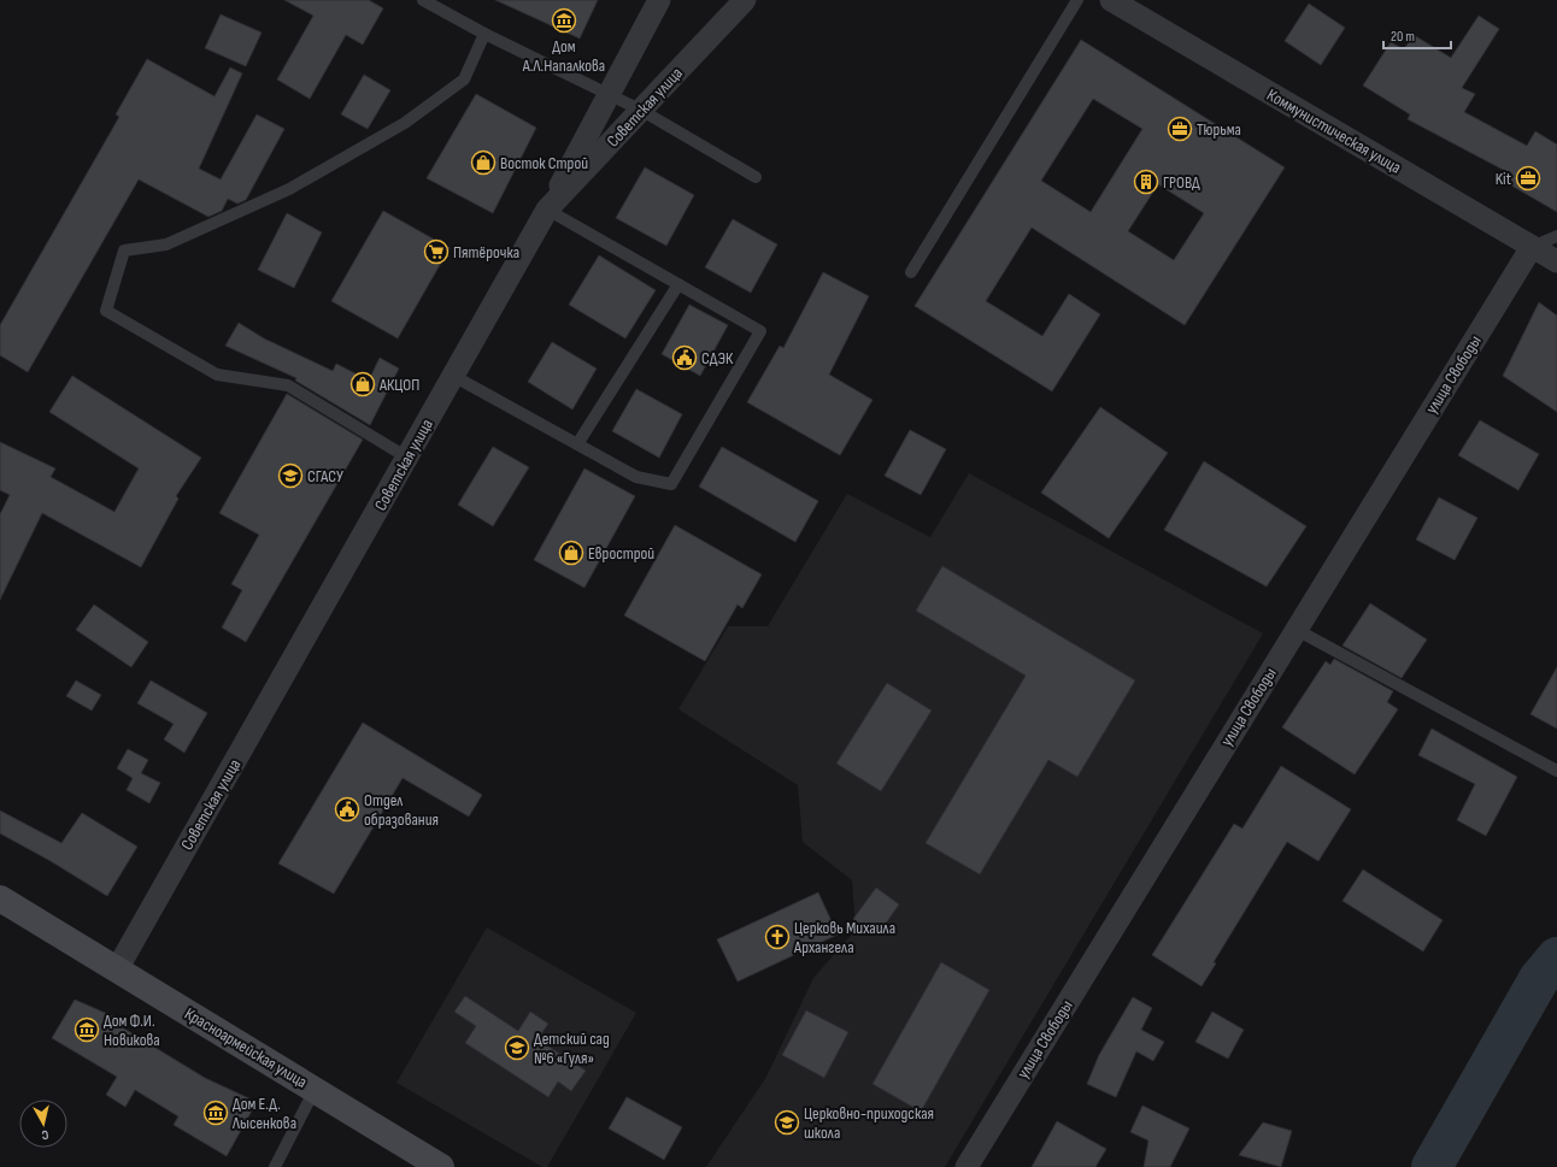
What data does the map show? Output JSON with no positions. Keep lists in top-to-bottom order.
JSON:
{
  "streets": {
    "main road": ["Красноармейская улица"],
    "street": ["Советская улица", "Коммунистическая улица", "улица Свободы"]
  },
  "crossings": [
    ["Советская улица", "Красноармейская улица"],
    ["Коммунистическая улица", "улица Свободы"]
  ],
  "places": {
    "museum": ["Дом А.Л.Напалкова", "Дом Ф.И. Новикова", "Дом Е.Д. Лысенкова"],
    "office": ["Тюрьма", "Kit"],
    "shop": ["Восток Строй", "АКЦОП", "Еврострой"],
    "building": ["ГРОВД"],
    "supermarket": ["Пятёрочка"],
    "public building": ["СДЭК", "Отдел образования"],
    "school or university": ["СГАСУ", "Детский сад №6 «Гуля»", "Церковно-приходская школа"],
    "church": ["Церковь Михаила Архангела"]
  },
  "scale_bar": "20 m",
  "north": "bottom"
}
